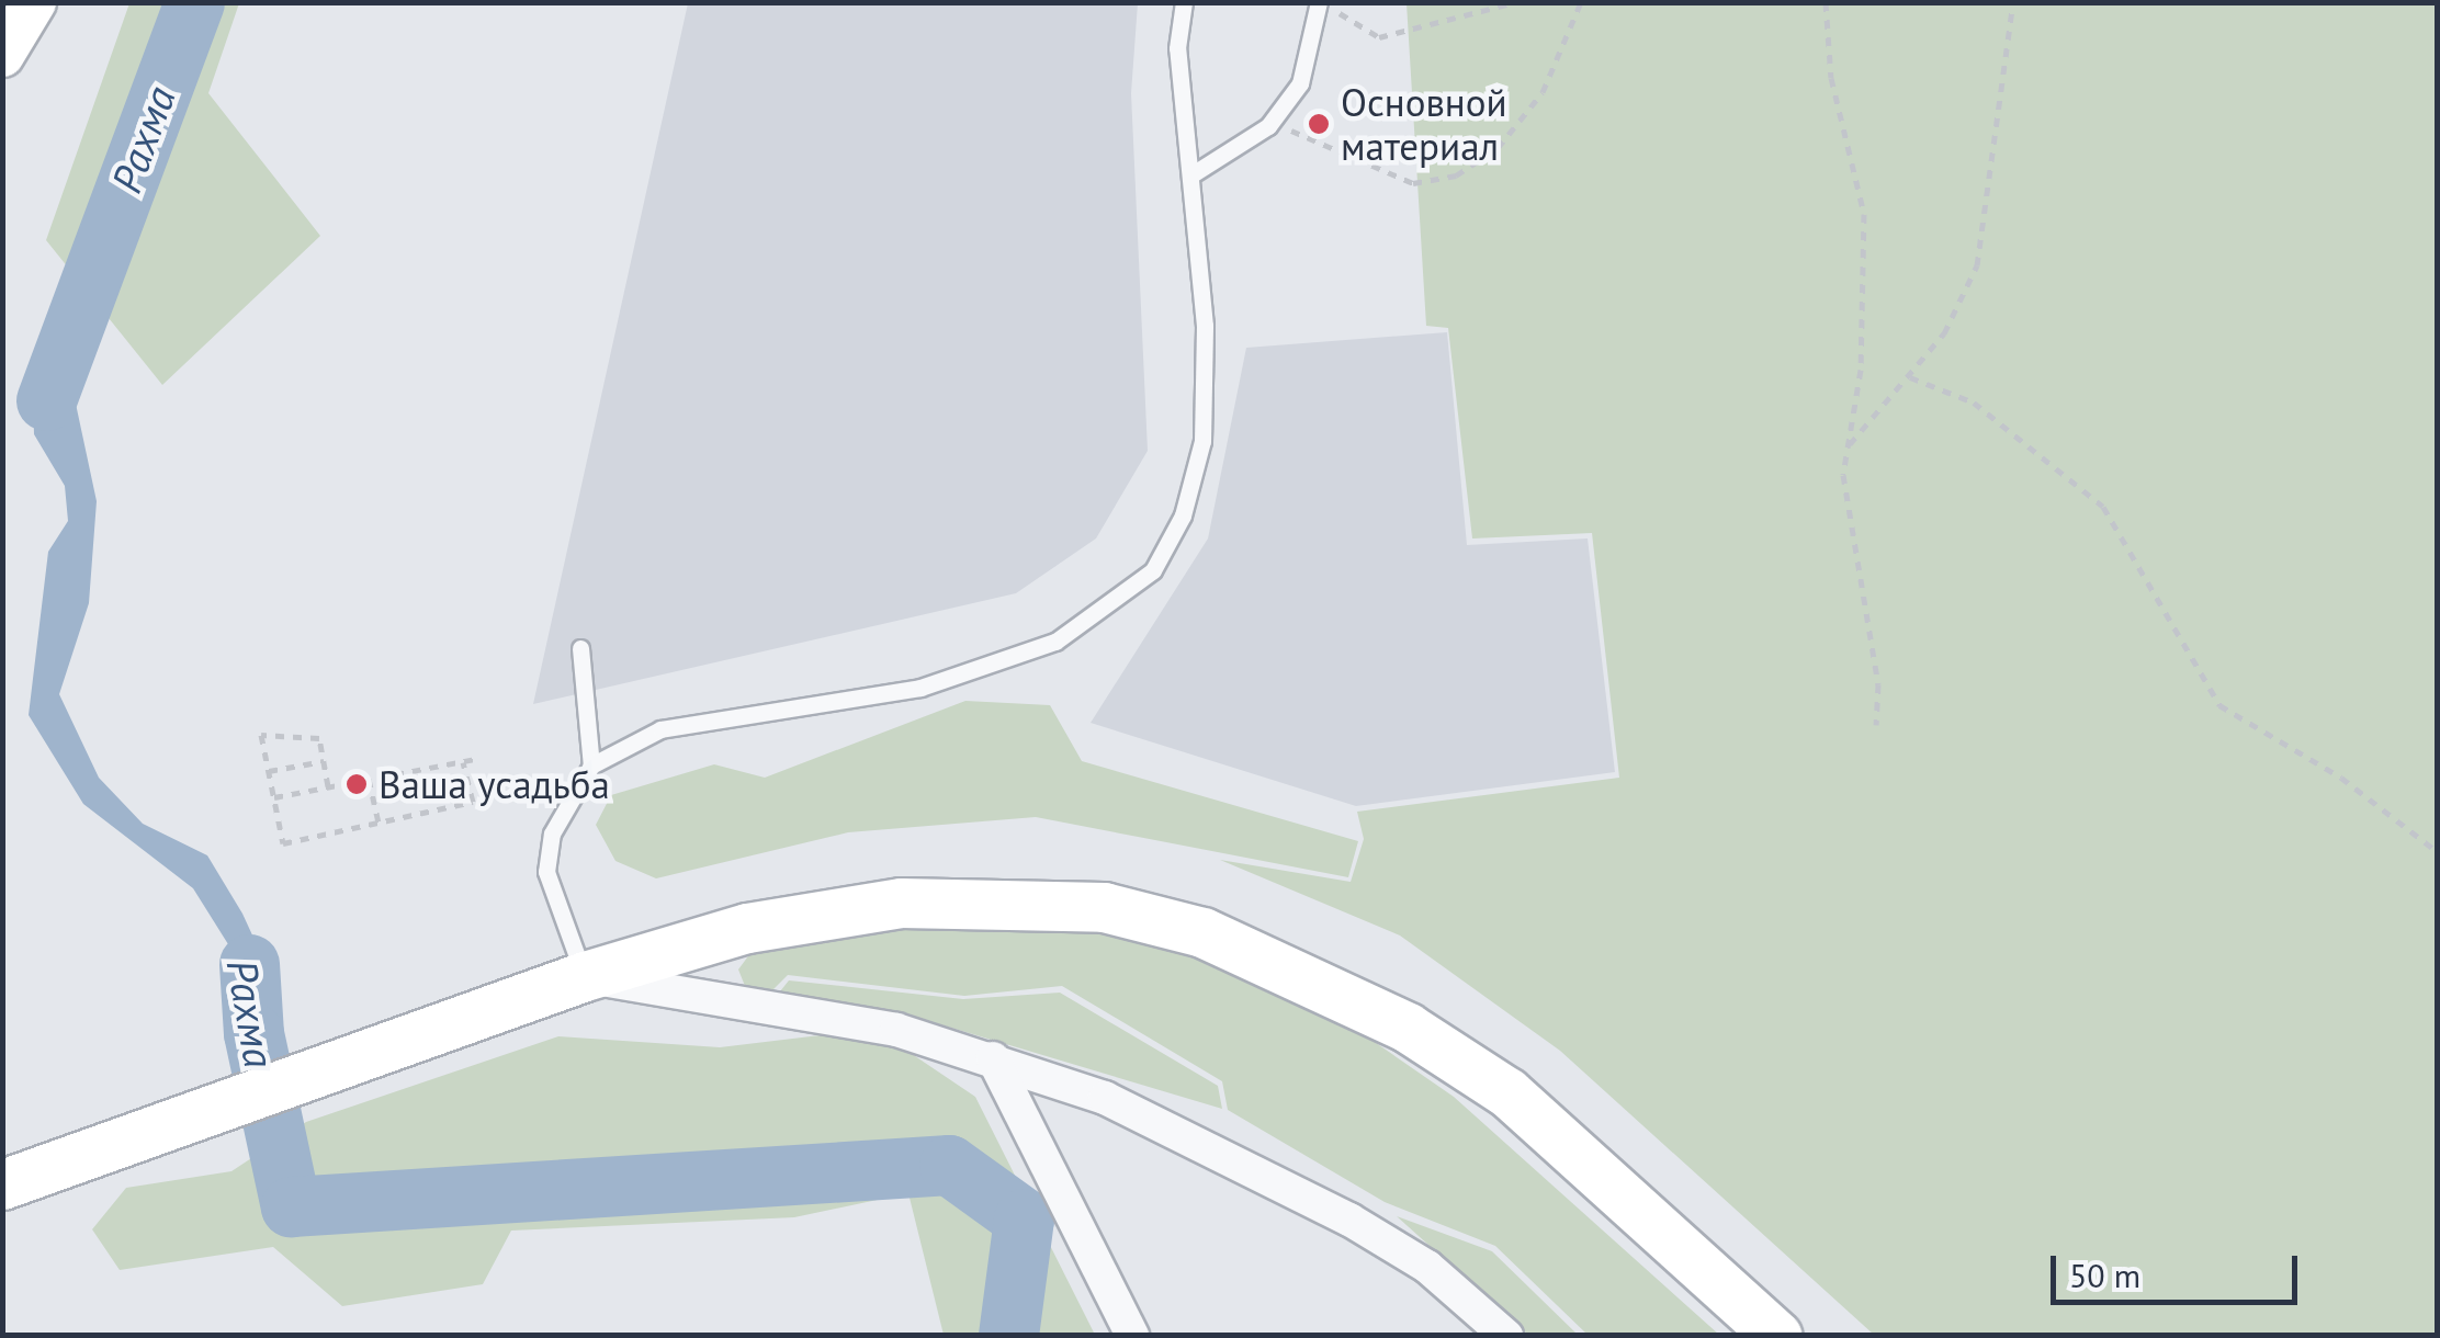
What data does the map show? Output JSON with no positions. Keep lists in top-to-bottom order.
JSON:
{
  "water": ["Рахма"],
  "places": ["Основной материал", "Ваша усадьба"],
  "scale_bar": "50 m"
}
